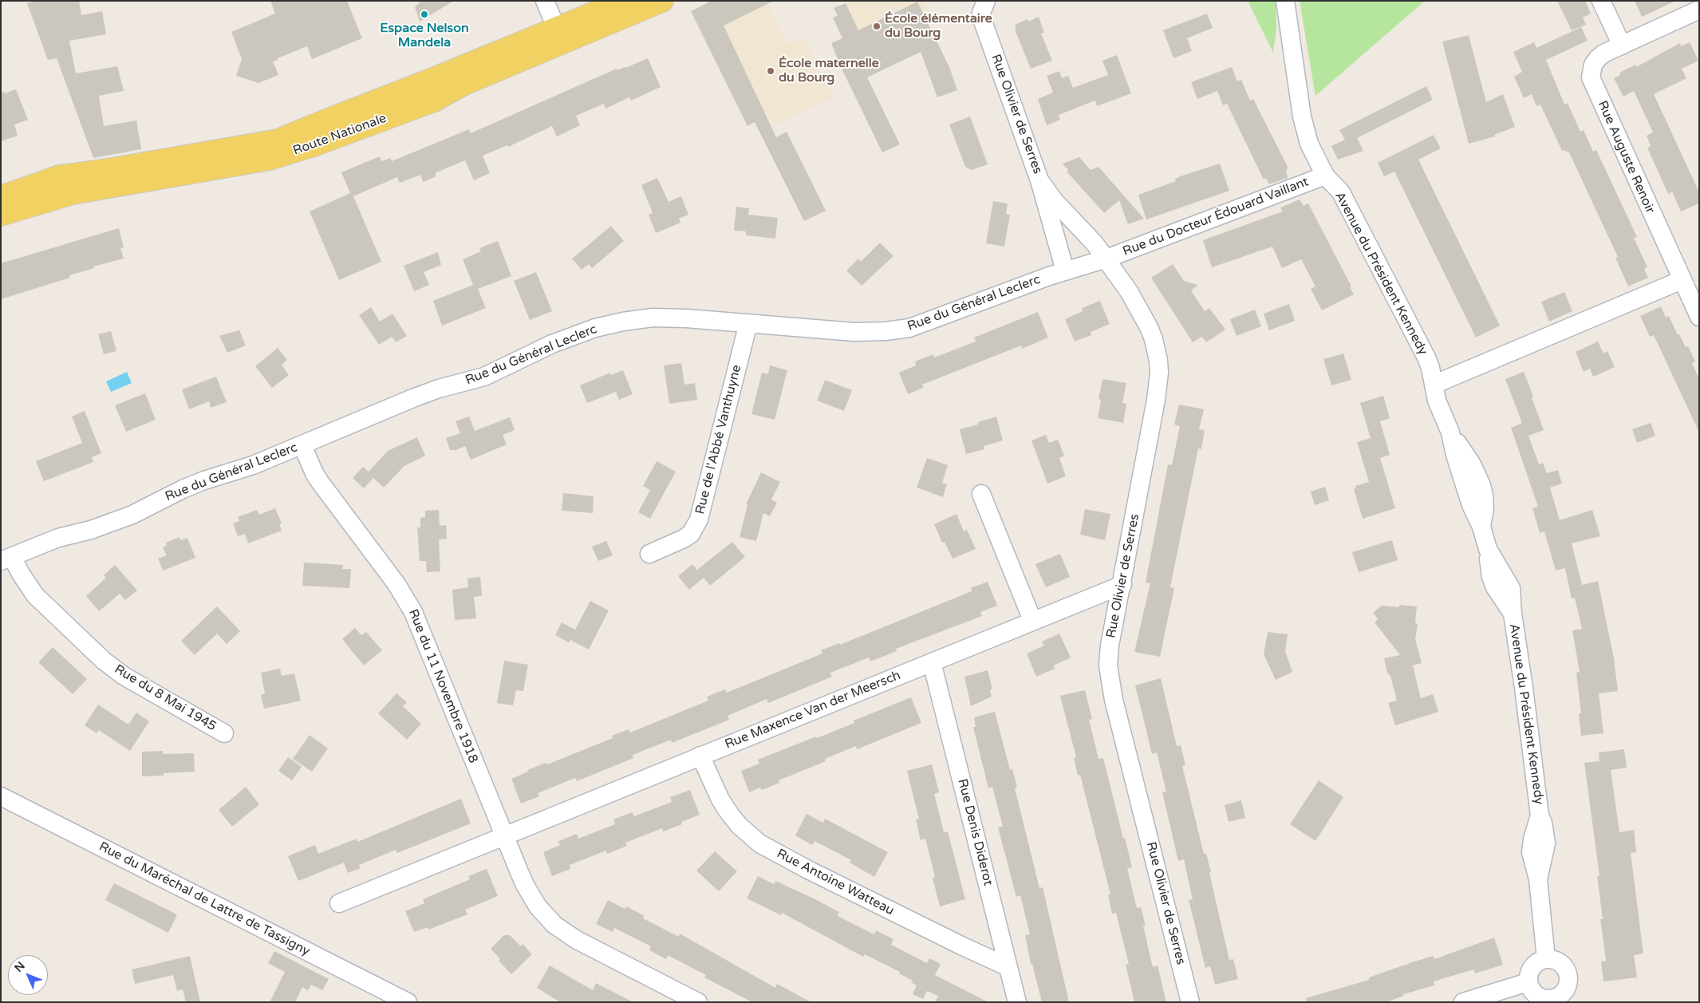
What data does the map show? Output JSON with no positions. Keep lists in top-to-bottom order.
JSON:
{
  "streets": {
    "main road": ["Route Nationale"],
    "street": [
      "Rue Olivier de Serres",
      "Rue Auguste Renoir",
      "Rue du Docteur Édouard Vaillant",
      "Avenue du Président Kennedy",
      "Rue du Général Leclerc",
      "Rue de l'Abbé Vanthuyne",
      "Rue du 11 Novembre 1918",
      "Rue du 8 Mai 1945",
      "Rue Maxence Van der Meersch",
      "Rue Denis Diderot",
      "Rue Antoine Watteau",
      "Rue du Maréchal de Lattre de Tassigny"
    ]
  },
  "crossings": [
    ["Rue Olivier de Serres", "Rue du Docteur Édouard Vaillant"],
    ["Rue Olivier de Serres", "Rue du Général Leclerc"],
    ["Rue Olivier de Serres", "Rue Maxence Van der Meersch"],
    ["Rue du Docteur Édouard Vaillant", "Avenue du Président Kennedy"],
    ["Rue du Docteur Édouard Vaillant", "Rue du Général Leclerc"],
    ["Rue du Général Leclerc", "Rue de l'Abbé Vanthuyne"],
    ["Rue du Général Leclerc", "Rue du 11 Novembre 1918"],
    ["Rue du Général Leclerc", "Rue du 8 Mai 1945"],
    ["Rue du 11 Novembre 1918", "Rue Maxence Van der Meersch"],
    ["Rue Maxence Van der Meersch", "Rue Denis Diderot"],
    ["Rue Maxence Van der Meersch", "Rue Antoine Watteau"],
    ["Rue Denis Diderot", "Rue Antoine Watteau"]
  ],
  "places": ["Espace Nelson Mandela", "École élémentaire du Bourg", "École maternelle du Bourg"],
  "north": "top left"
}
